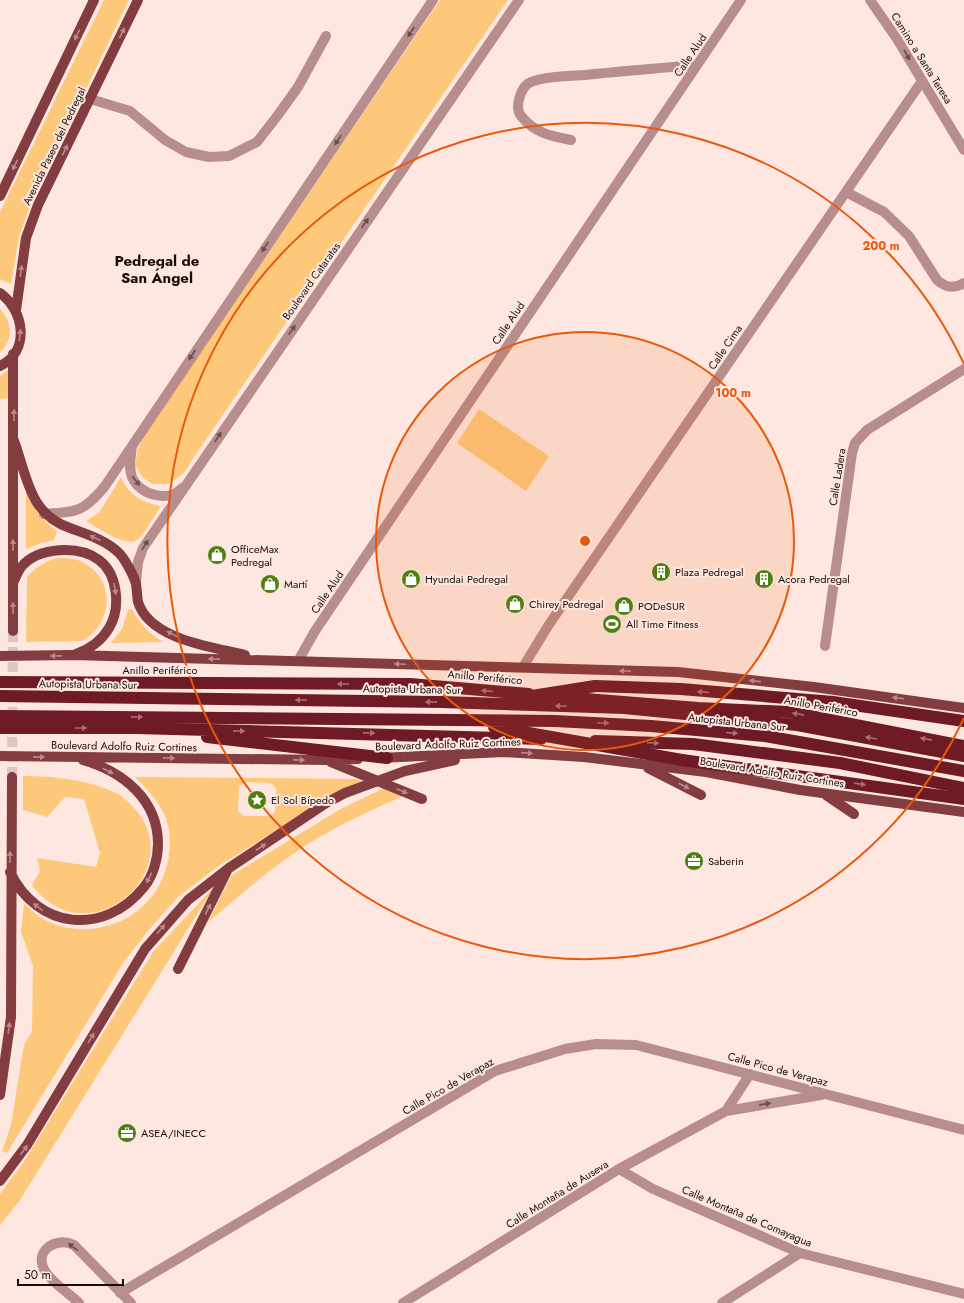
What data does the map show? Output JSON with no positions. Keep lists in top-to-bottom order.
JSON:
{
  "streets": {
    "highway": ["Anillo Periférico", "Autopista Urbana Sur"],
    "main road": ["Avenida Paseo del Pedregal", "Boulevard Adolfo Ruiz Cortines"],
    "street": [
      "Calle Alud",
      "Camino a Santa Teresa",
      "Boulevard Cataratas",
      "Calle Cima",
      "Calle Ladera",
      "Calle Pico de Verapaz",
      "Calle Montaña de Auseva",
      "Calle Montaña de Comayagua"
    ]
  },
  "crossings": [
    ["Camino a Santa Teresa", "Calle Cima"],
    ["Calle Pico de Verapaz", "Calle Montaña de Auseva"],
    ["Calle Montaña de Auseva", "Calle Montaña de Comayagua"]
  ],
  "one_way": ["Camino a Santa Teresa", "Boulevard Adolfo Ruiz Cortines"],
  "districts": ["Pedregal de San Ángel"],
  "places": {
    "shop": [
      "OfficeMax Pedregal",
      "Hyundai Pedregal",
      "Martí",
      "Chirey Pedregal",
      "PODeSUR"
    ],
    "building": ["Plaza Pedregal", "Acora Pedregal"],
    "sports": ["All Time Fitness"],
    "place": ["El Sol Bípedo"],
    "office": ["Saberin", "ASEA/INECC"]
  },
  "scale_bar": "50 m",
  "rings": ["200 m", "100 m"]
}
